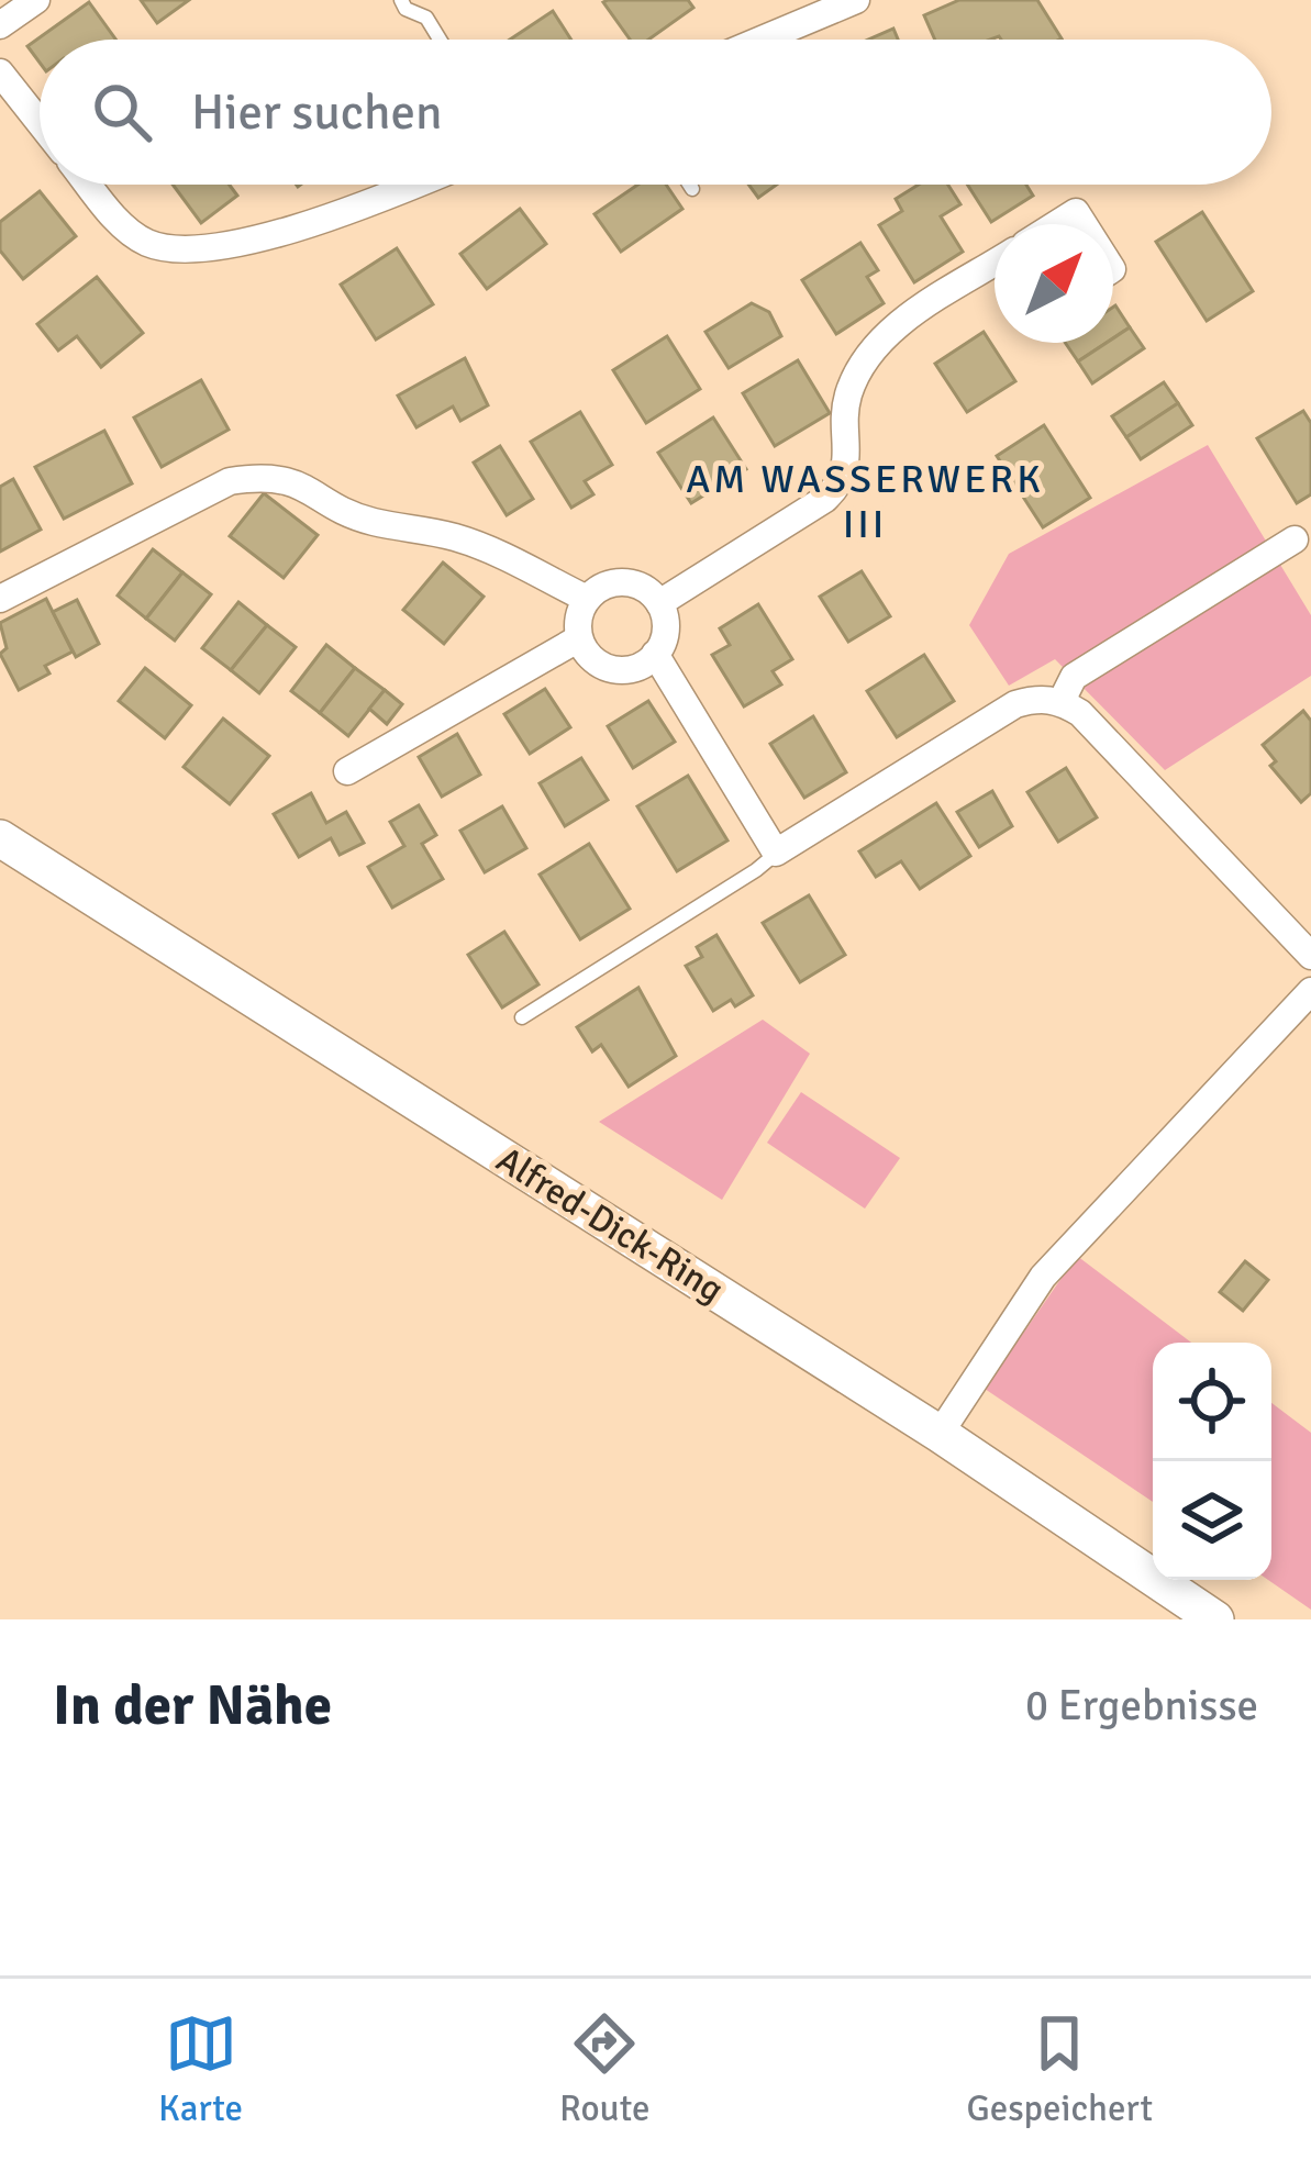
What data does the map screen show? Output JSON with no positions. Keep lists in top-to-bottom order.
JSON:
{
  "streets": {
    "main road": ["Alfred-Dick-Ring"]
  },
  "districts": ["AM WASSERWERK III"],
  "north": "top right",
  "page": {
    "search": "Hier suchen",
    "heading": ["In der Nähe", "0 Ergebnisse"],
    "nav": ["Karte", "Route", "Gespeichert"]
  }
}
